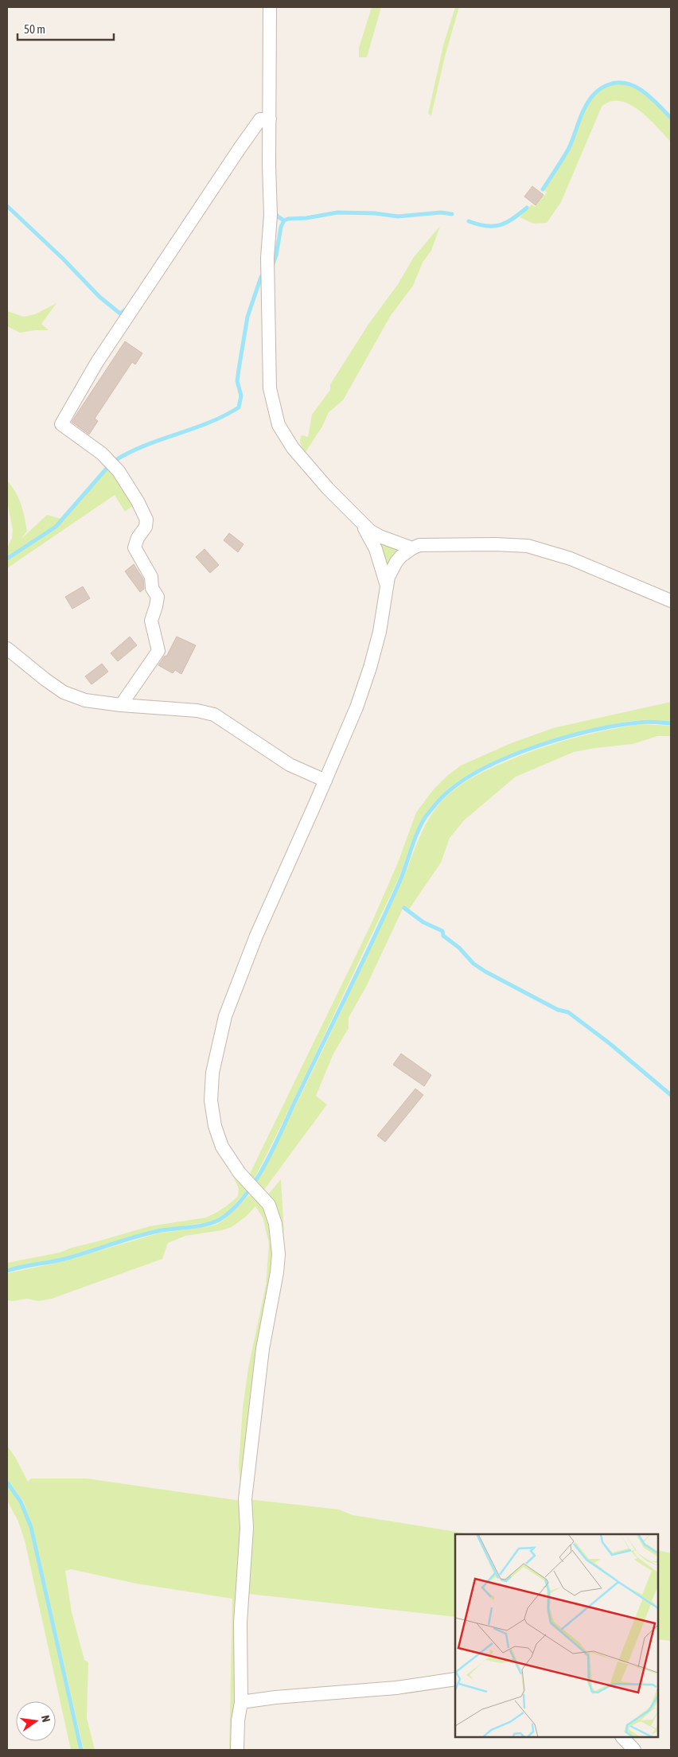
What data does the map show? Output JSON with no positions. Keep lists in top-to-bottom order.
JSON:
{
  "scale_bar": "50 m",
  "north": "right"
}
